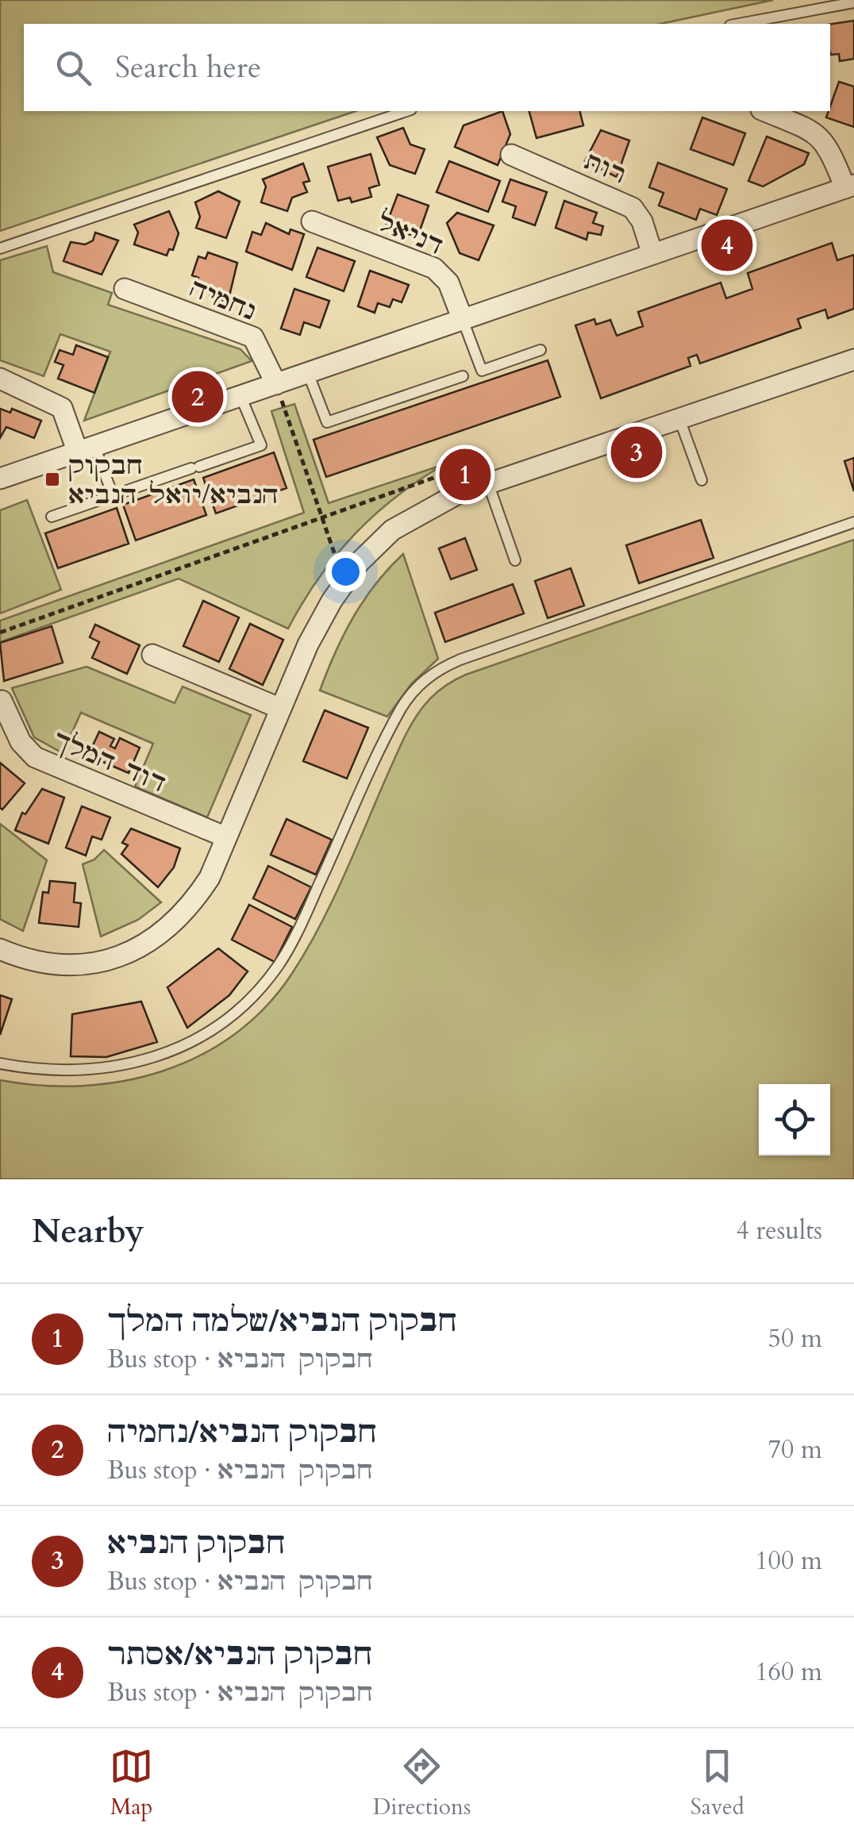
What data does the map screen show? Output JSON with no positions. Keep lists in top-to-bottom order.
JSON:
{
  "streets": {
    "street": [
      "רות",
      "דניאל",
      "נחמיה",
      "דוד המלך"
    ]
  },
  "places": {
    "transit": ["חבקוק הנביא/יואל הנביא"]
  },
  "page": {
    "search": "Search here",
    "pins": [
      "4",
      "2",
      "3",
      "1"
    ],
    "heading": ["Nearby", "4 results"],
    "list": [
      {
        "mark": "1",
        "name": "חבקוק הנביא/שלמה המלך",
        "note": "Bus stop · חבקוק הנביא",
        "value": "50 m"
      },
      {
        "mark": "2",
        "name": "חבקוק הנביא/נחמיה",
        "note": "Bus stop · חבקוק הנביא",
        "value": "70 m"
      },
      {
        "mark": "3",
        "name": "חבקוק הנביא",
        "note": "Bus stop · חבקוק הנביא",
        "value": "100 m"
      },
      {
        "mark": "4",
        "name": "חבקוק הנביא/אסתר",
        "note": "Bus stop · חבקוק הנביא",
        "value": "160 m"
      }
    ],
    "nav": ["Map", "Directions", "Saved"]
  }
}
